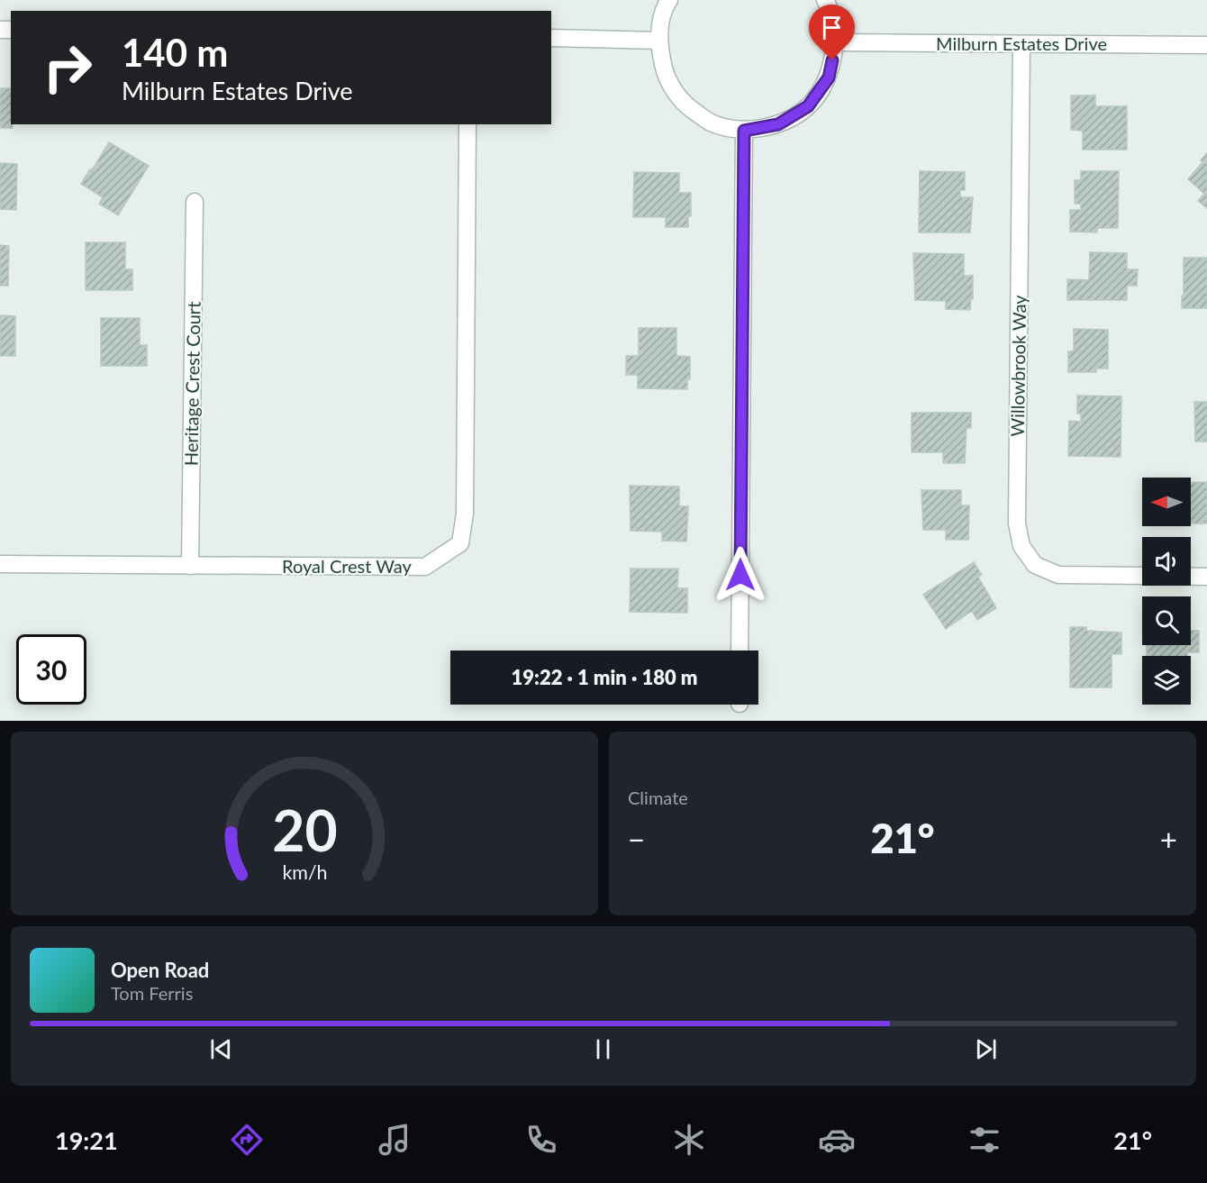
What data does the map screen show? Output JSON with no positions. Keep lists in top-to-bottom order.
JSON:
{
  "streets": {
    "street": [
      "Milburn Estates Drive",
      "Willowbrook Way",
      "Heritage Crest Court",
      "Royal Crest Way"
    ]
  },
  "crossings": [
    ["Milburn Estates Drive", "Willowbrook Way"],
    ["Heritage Crest Court", "Royal Crest Way"]
  ],
  "north": "left",
  "page": {
    "turn": ["140 m", "Milburn Estates Drive"],
    "limit": "30",
    "trip": "19:22 · 1 min · 180 m",
    "tile": "Climate",
    "heat": ["−", "21°", "+"],
    "song": ["Open Road", "Tom Ferris"],
    "tabs": ["19:21", "21°"],
    "gauge": ["20", "km/h"]
  }
}
